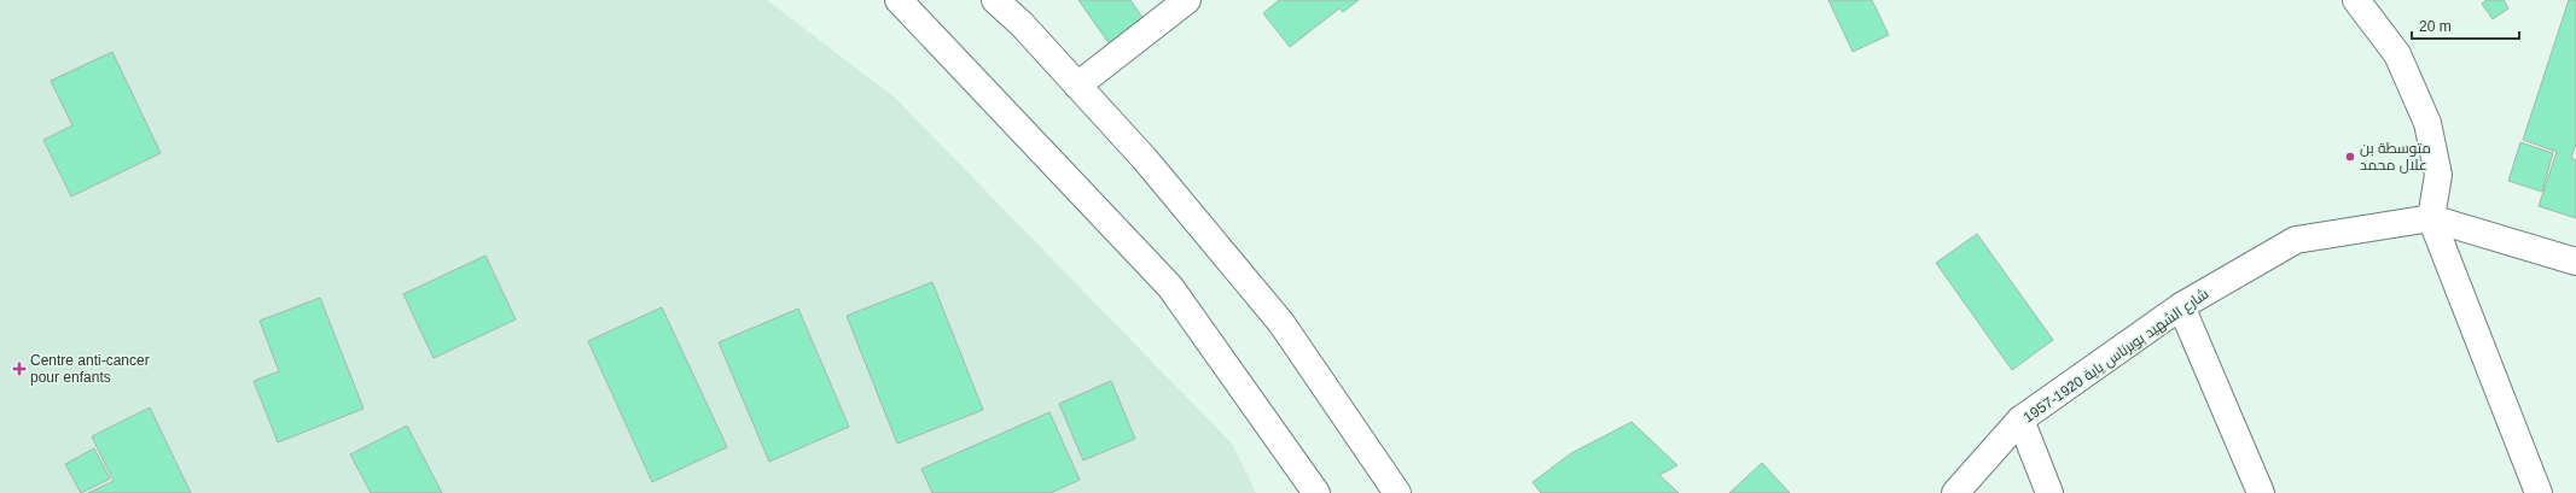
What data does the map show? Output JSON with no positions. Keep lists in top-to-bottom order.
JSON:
{
  "streets": {
    "main road": ["شارع الشهيد بوبرناس ياية 1920-1957"]
  },
  "places": {
    "other": ["متوسطة بن علال محمد"],
    "health": ["Centre anti-cancer pour enfants"]
  },
  "scale_bar": "20 m"
}
